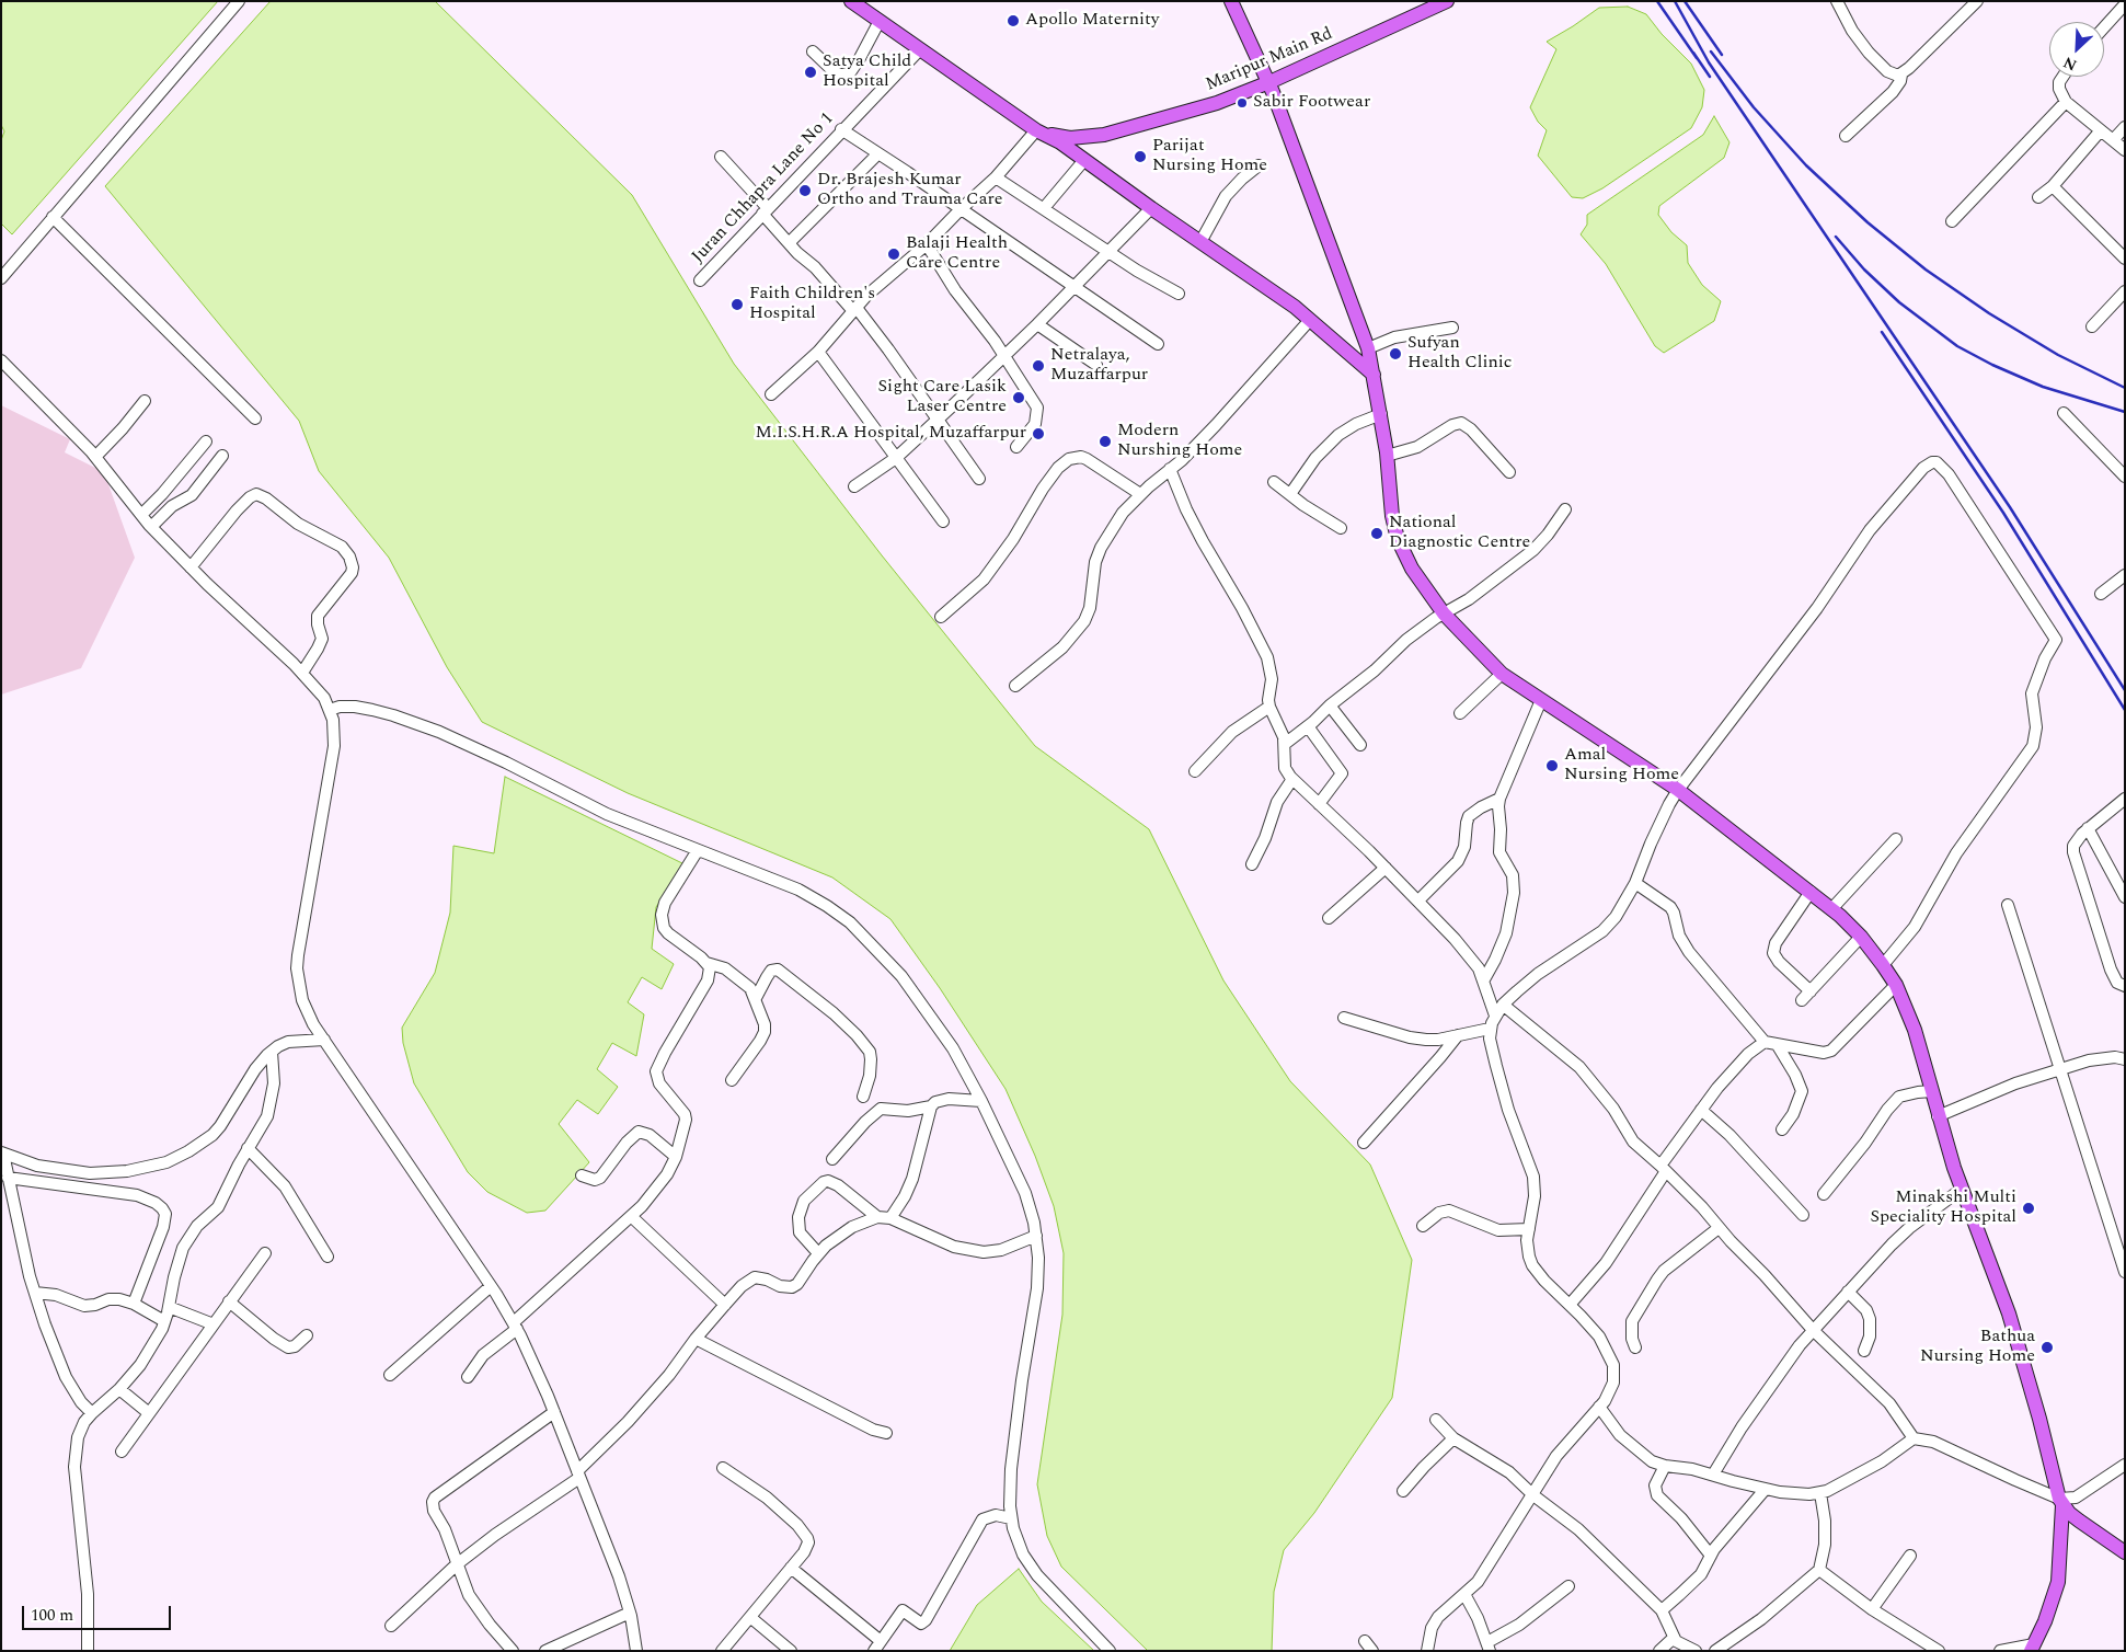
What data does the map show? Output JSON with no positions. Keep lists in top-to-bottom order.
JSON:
{
  "streets": {
    "main road": ["Maripur Main Rd"],
    "street": ["Juran Chhapra Lane No 1"]
  },
  "places": [
    "Apollo Maternity",
    "Satya Child Hospital",
    "Sabir Footwear",
    "Parijat Nursing Home",
    "Dr. Brajesh Kumar Ortho and Trauma Care",
    "Balaji Health Care Centre",
    "Faith Children's Hospital",
    "Sufyan Health Clinic",
    "Netralaya, Muzaffarpur",
    "Sight Care Lasik Laser Centre",
    "M.I.S.H.R.A Hospital, Muzaffarpur",
    "Modern Nurshing Home",
    "National Diagnostic Centre",
    "Amal Nursing Home",
    "Minakshi Multi Speciality Hospital",
    "Bathua Nursing Home"
  ],
  "scale_bar": "100 m",
  "north": "bottom left"
}
